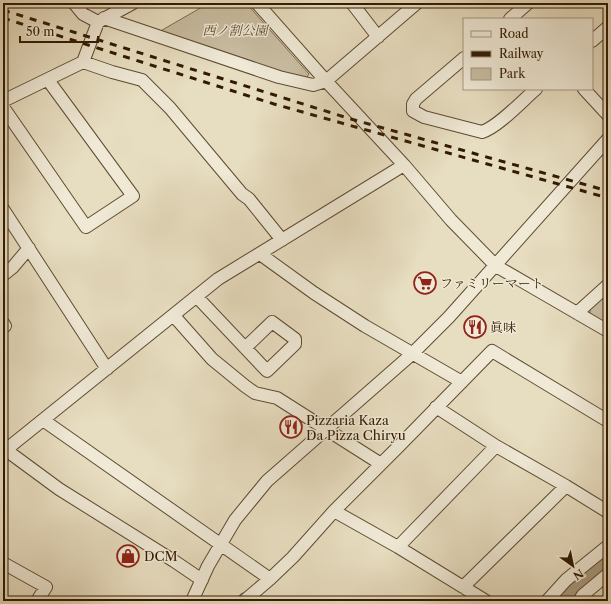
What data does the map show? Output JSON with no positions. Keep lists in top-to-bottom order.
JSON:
{
  "parks": ["西ノ割公園"],
  "places": {
    "supermarket": ["ファミリーマート"],
    "restaurant": ["眞味", "Pizzaria Kaza Da Pizza Chiryu"],
    "shop": ["DCM"]
  },
  "legend": ["Road", "Railway", "Park"],
  "scale_bar": "50 m",
  "north": "bottom right"
}
